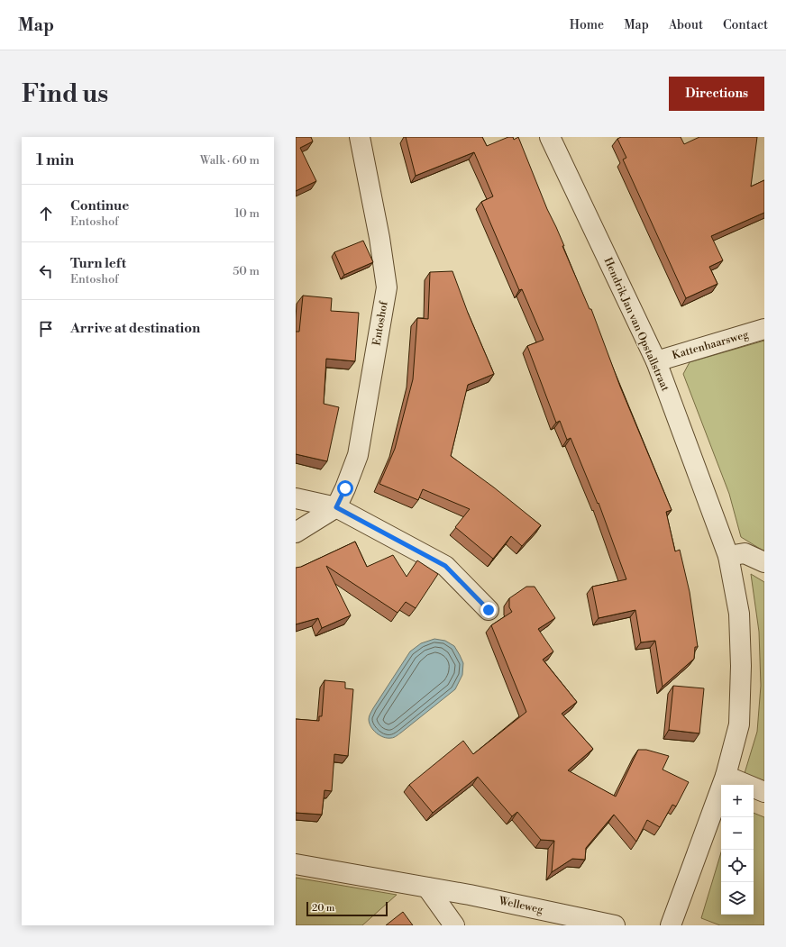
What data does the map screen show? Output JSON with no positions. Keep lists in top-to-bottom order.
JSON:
{
  "streets": {
    "street": [
      "Entoshof",
      "Hendrik Jan van Opstallstraat",
      "Kattenhaarsweg",
      "Welleweg"
    ]
  },
  "crossings": [
    ["Hendrik Jan van Opstallstraat", "Kattenhaarsweg"]
  ],
  "scale_bar": "20 m",
  "page": {
    "header": "Map",
    "nav": [
      "Home",
      "Map",
      "About",
      "Contact"
    ],
    "buttons": "Directions",
    "title": "Find us",
    "heading": ["1 min", "Walk · 60 m"],
    "list": [
      ["Continue", "Entoshof", "10 m"],
      ["Turn left", "Entoshof", "50 m"],
      "Arrive at destination"
    ],
    "map_buttons": ["+", "−"],
    "scale": "20 m"
  }
}
